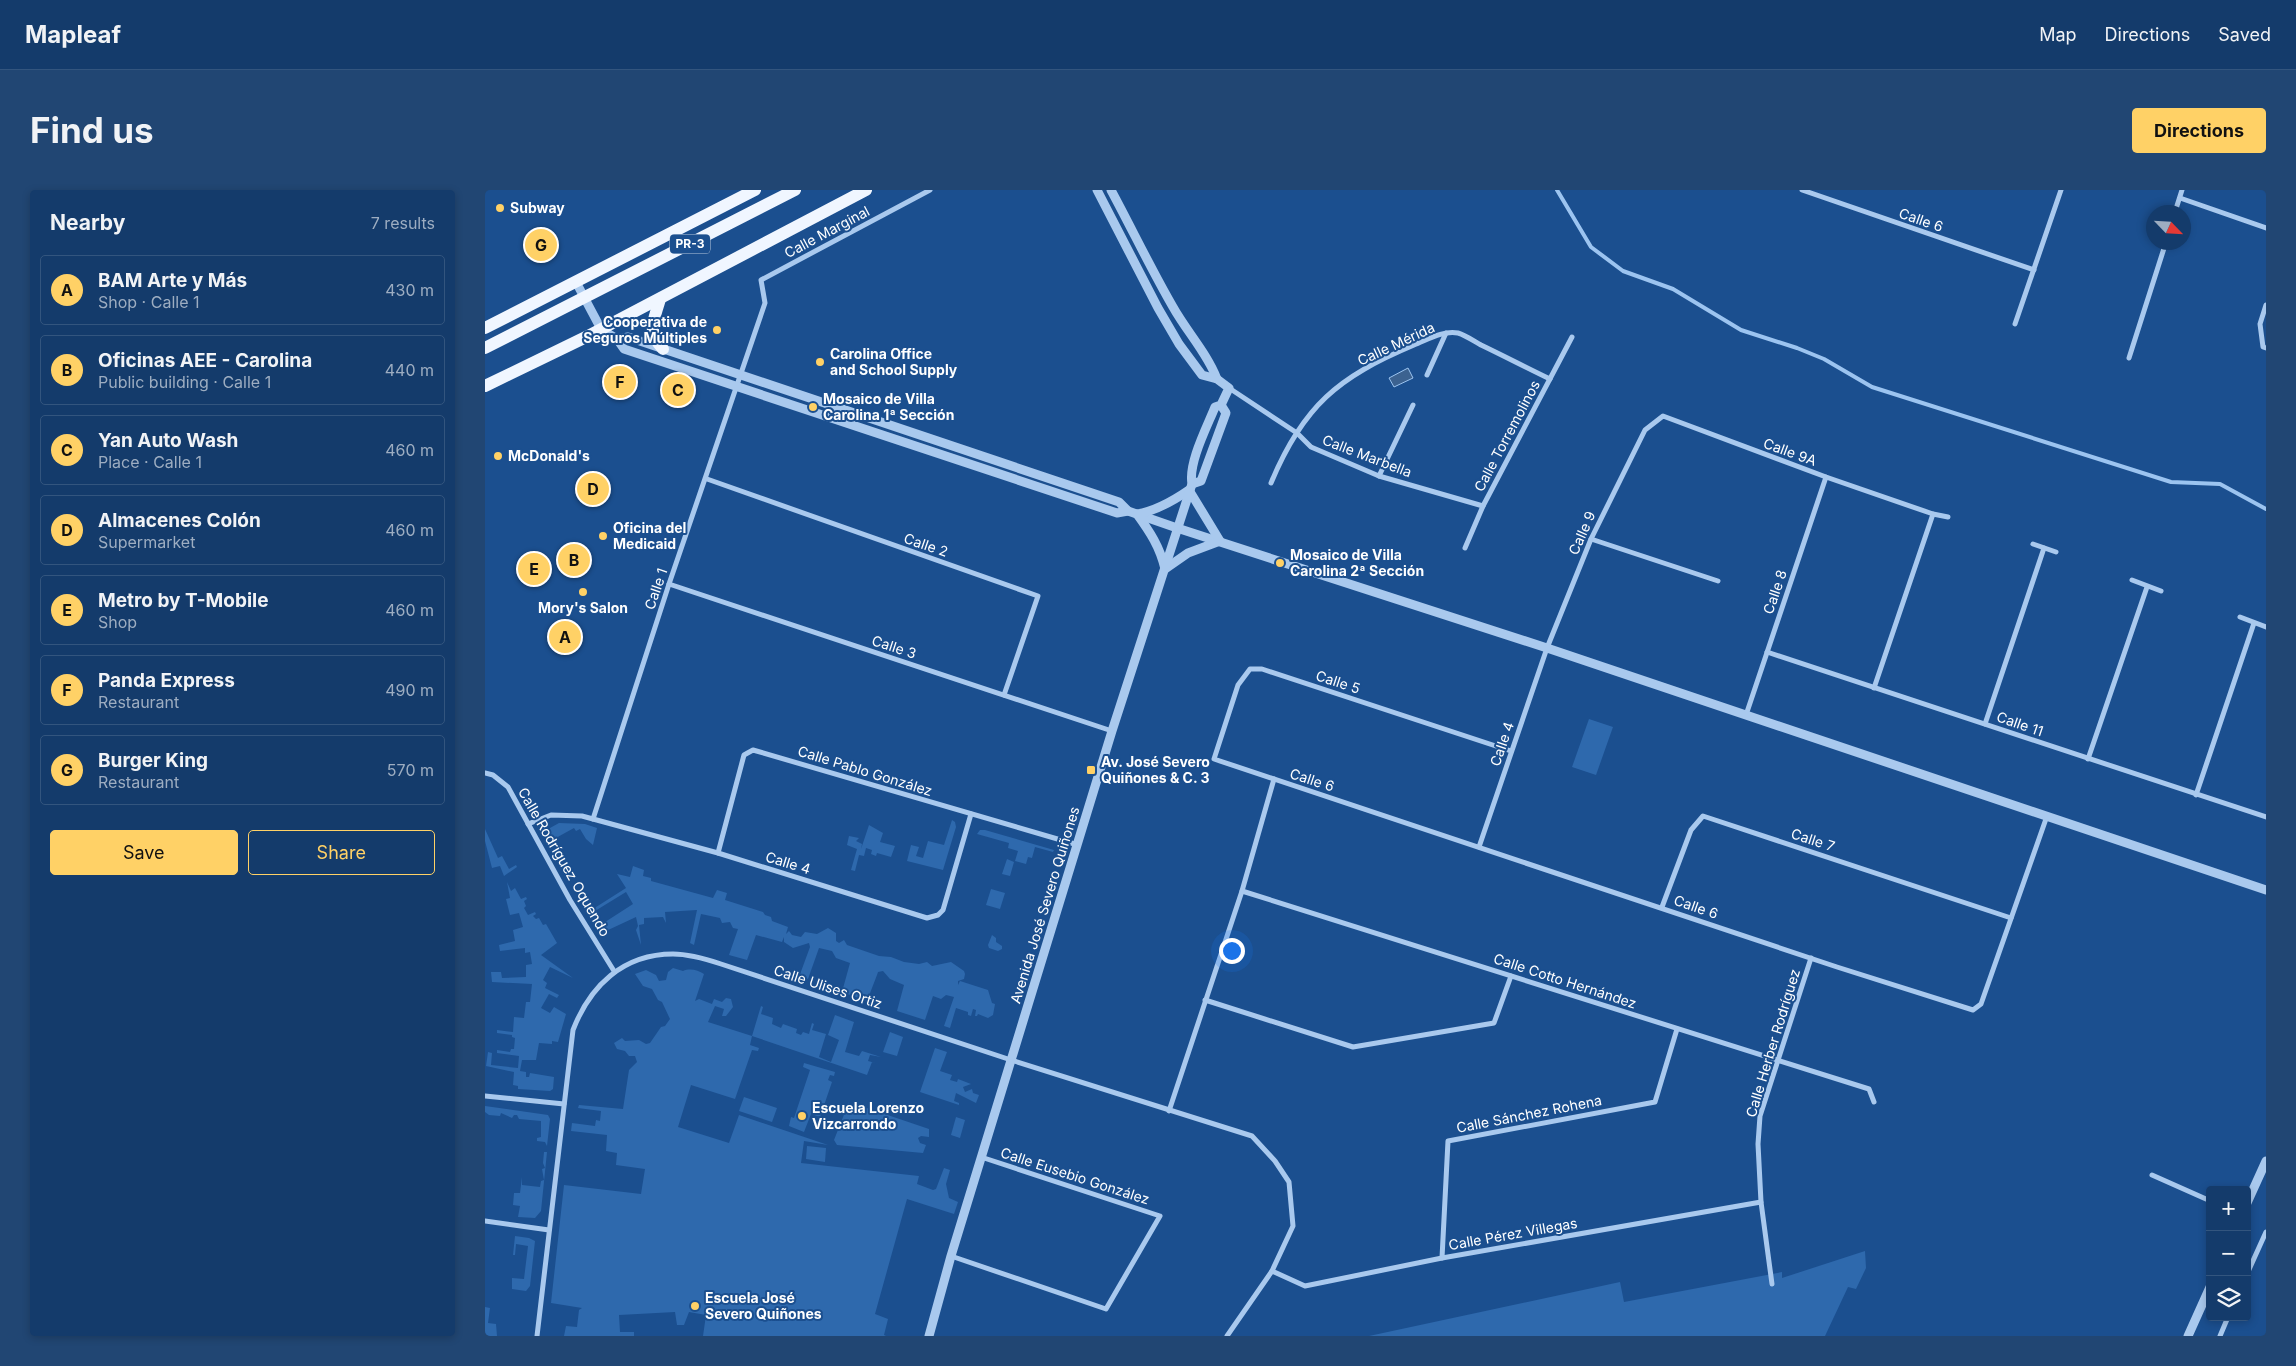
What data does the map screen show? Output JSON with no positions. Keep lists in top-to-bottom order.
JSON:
{
  "streets": {
    "main road": ["PR-3"],
    "street": [
      "Calle 6",
      "Calle Marginal",
      "Calle Mérida",
      "Calle Torremolinos",
      "Calle 9A",
      "Calle Marbella",
      "Calle 9",
      "Calle 2",
      "Calle 1",
      "Calle 8",
      "Calle 3",
      "Calle 5",
      "Calle 11",
      "Calle 4",
      "Calle Pablo González",
      "Calle 7",
      "Calle Rodríguez Oquendo",
      "Avenida José Severo Quiñones",
      "Calle Cotto Hernández",
      "Calle Ulises Ortiz",
      "Calle Herber Rodríguez",
      "Calle Sánchez Rohena",
      "Calle Eusebio González",
      "Calle Pérez Villegas"
    ]
  },
  "crossings": [
    ["Calle 6", "Calle 5"],
    ["Calle 6", "Calle 4"],
    ["Calle 6", "Calle 7"],
    ["Calle 6", "Calle Herber Rodríguez"],
    ["Calle Marginal", "Calle 1"],
    ["Calle Mérida", "Calle Torremolinos"],
    ["Calle Mérida", "Calle Marbella"],
    ["Calle Torremolinos", "Calle Marbella"],
    ["Calle 9A", "Calle 9"],
    ["Calle 9A", "Calle 8"],
    ["Calle Marbella", "Avenida José Severo Quiñones"],
    ["Calle 9", "Calle 4"],
    ["Calle 2", "Calle 1"],
    ["Calle 2", "Calle 3"],
    ["Calle 1", "Calle 3"],
    ["Calle 1", "Calle 4"],
    ["Calle 8", "Calle 11"],
    ["Calle 3", "Avenida José Severo Quiñones"],
    ["Calle 5", "Calle 4"],
    ["Calle 4", "Calle Pablo González"],
    ["Calle 4", "Calle Rodríguez Oquendo"],
    ["Calle Pablo González", "Avenida José Severo Quiñones"],
    ["Calle Rodríguez Oquendo", "Calle Ulises Ortiz"],
    ["Avenida José Severo Quiñones", "Calle Ulises Ortiz"],
    ["Avenida José Severo Quiñones", "Calle Eusebio González"],
    ["Calle Cotto Hernández", "Calle Herber Rodríguez"],
    ["Calle Cotto Hernández", "Calle Sánchez Rohena"],
    ["Calle Ulises Ortiz", "Calle Pérez Villegas"],
    ["Calle Herber Rodríguez", "Calle Pérez Villegas"],
    ["Calle Sánchez Rohena", "Calle Pérez Villegas"]
  ],
  "places": {
    "other": [
      "Subway",
      "Cooperativa de Seguros Múltiples",
      "Carolina Office and School Supply",
      "Mosaico de Villa Carolina 1ª Sección",
      "McDonald's",
      "Oficina del Medicaid",
      "Mosaico de Villa Carolina 2ª Sección",
      "Mory's Salon",
      "Escuela Lorenzo Vizcarrondo",
      "Escuela José Severo Quiñones"
    ],
    "transit": ["Av. José Severo Quiñones & C. 3"]
  },
  "north": "bottom right",
  "page": {
    "header": "Mapleaf",
    "nav": ["Map", "Directions", "Saved"],
    "buttons": [
      "Directions",
      ["Save", "Share"]
    ],
    "title": "Find us",
    "heading": ["Nearby", "7 results"],
    "pins": [
      "G",
      "F",
      "C",
      "D",
      "B",
      "E",
      "A"
    ],
    "list": [
      {
        "mark": "A",
        "name": "BAM Arte y Más",
        "note": "Shop · Calle 1",
        "value": "430 m"
      },
      {
        "mark": "B",
        "name": "Oficinas AEE - Carolina",
        "note": "Public building · Calle 1",
        "value": "440 m"
      },
      {
        "mark": "C",
        "name": "Yan Auto Wash",
        "note": "Place · Calle 1",
        "value": "460 m"
      },
      {
        "mark": "D",
        "name": "Almacenes Colón",
        "note": "Supermarket",
        "value": "460 m"
      },
      {
        "mark": "E",
        "name": "Metro by T-Mobile",
        "note": "Shop",
        "value": "460 m"
      },
      {
        "mark": "F",
        "name": "Panda Express",
        "note": "Restaurant",
        "value": "490 m"
      },
      {
        "mark": "G",
        "name": "Burger King",
        "note": "Restaurant",
        "value": "570 m"
      }
    ],
    "map_buttons": ["+", "−"]
  }
}
